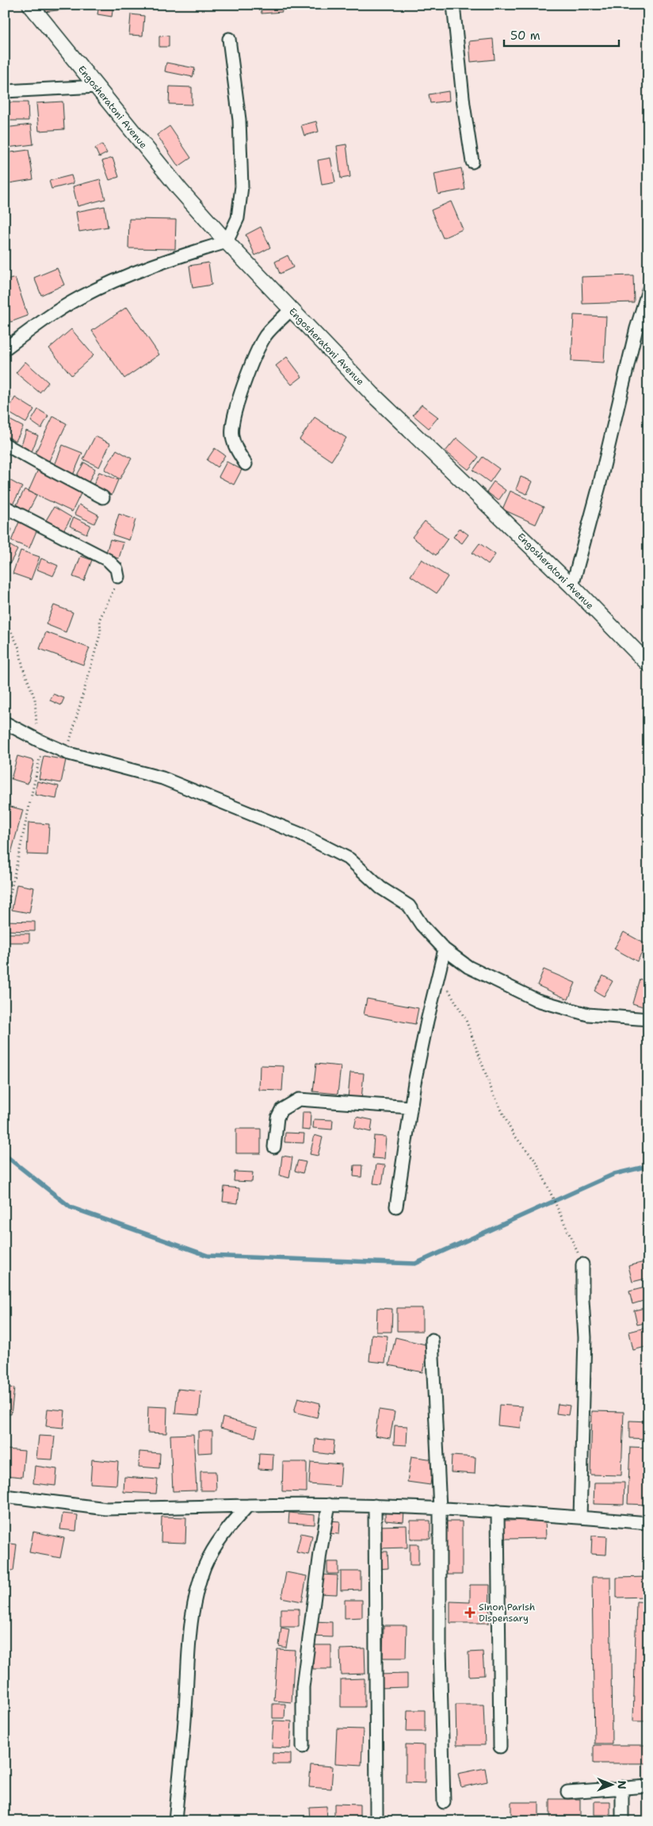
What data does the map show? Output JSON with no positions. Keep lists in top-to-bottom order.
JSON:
{
  "streets": {
    "street": ["Engosheratoni Avenue"]
  },
  "places": {
    "health": ["Sinon Parish Dispensary"]
  },
  "scale_bar": "50 m",
  "north": "right"
}
